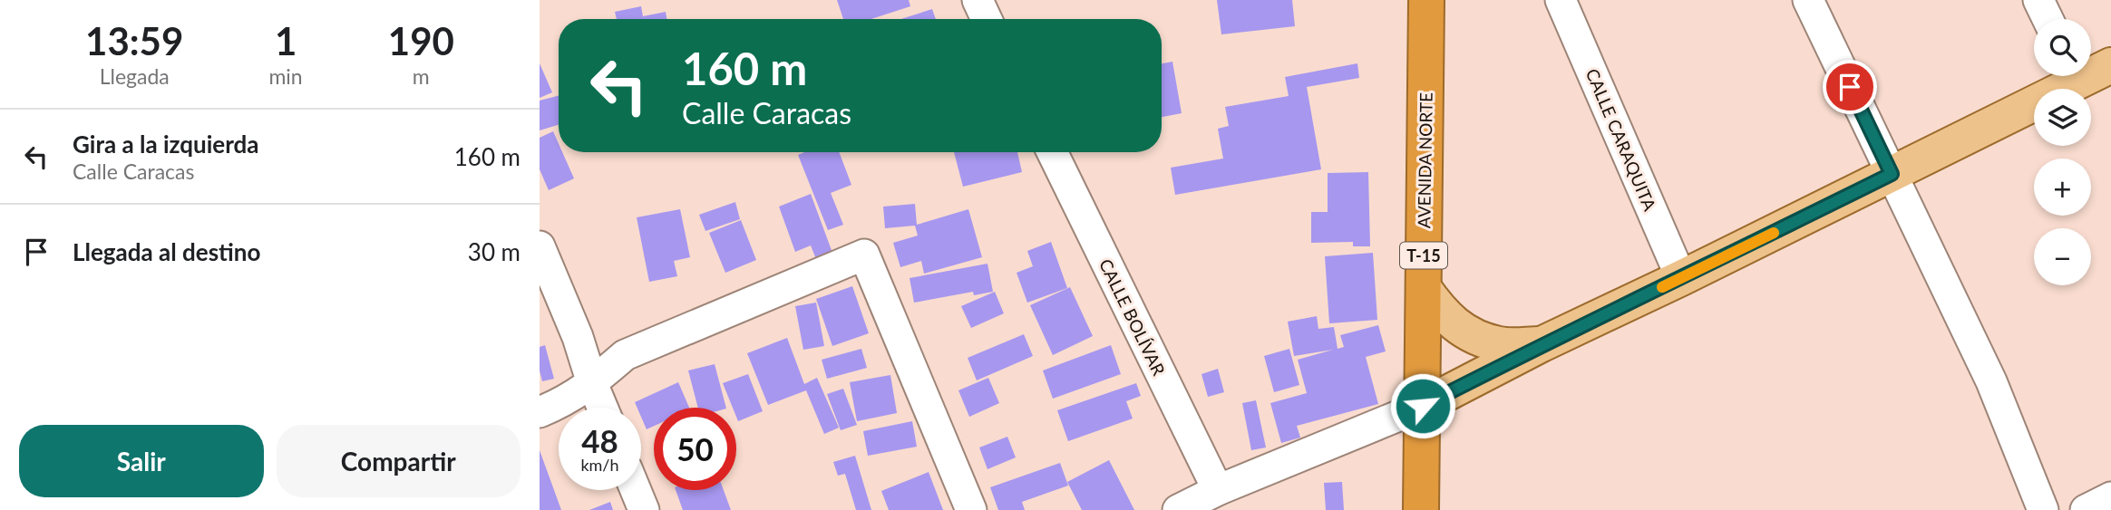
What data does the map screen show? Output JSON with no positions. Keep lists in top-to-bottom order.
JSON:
{
  "streets": {
    "highway": ["AVENIDA NORTE", "T-15"],
    "street": ["CALLE CARAQUITA", "CALLE BOLÍVAR"]
  },
  "page": {
    "eta": [
      "13:59",
      "Llegada",
      "1",
      "min",
      "190",
      "m"
    ],
    "map_buttons": ["+", "−"],
    "turn": ["160 m", "Calle Caracas"],
    "list": [
      {
        "name": "Gira a la izquierda",
        "note": "Calle Caracas",
        "value": "160 m"
      },
      {
        "name": "Llegada al destino",
        "value": "30 m"
      }
    ],
    "speed": "48 km/h",
    "limit": "50",
    "buttons": ["Salir", "Compartir"]
  }
}
